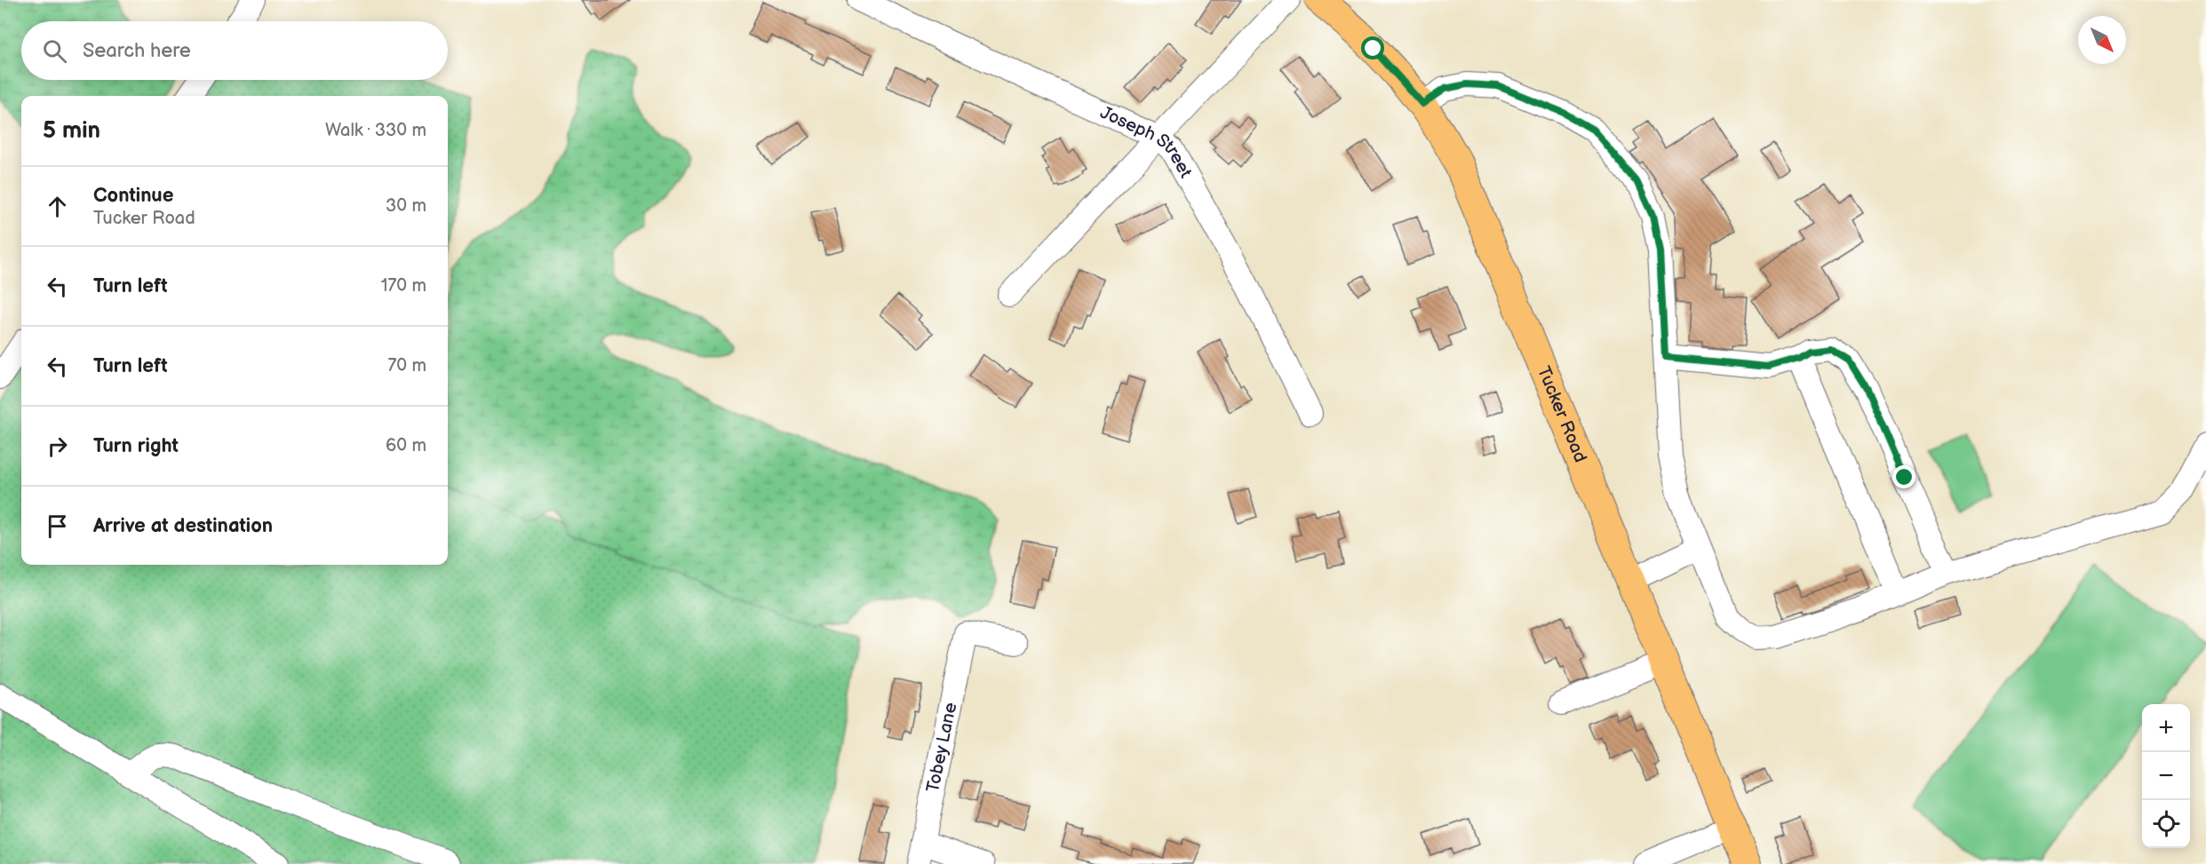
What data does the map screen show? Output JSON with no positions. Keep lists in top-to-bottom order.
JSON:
{
  "streets": {
    "main road": ["Tucker Road"],
    "street": ["Joseph Street", "Tobey Lane"]
  },
  "north": "bottom right",
  "page": {
    "search": "Search here",
    "heading": ["5 min", "Walk · 330 m"],
    "list": [
      ["Continue", "Tucker Road", "30 m"],
      ["Turn left", "170 m"],
      ["Turn left", "70 m"],
      ["Turn right", "60 m"],
      "Arrive at destination"
    ],
    "map_buttons": ["+", "−"]
  }
}
